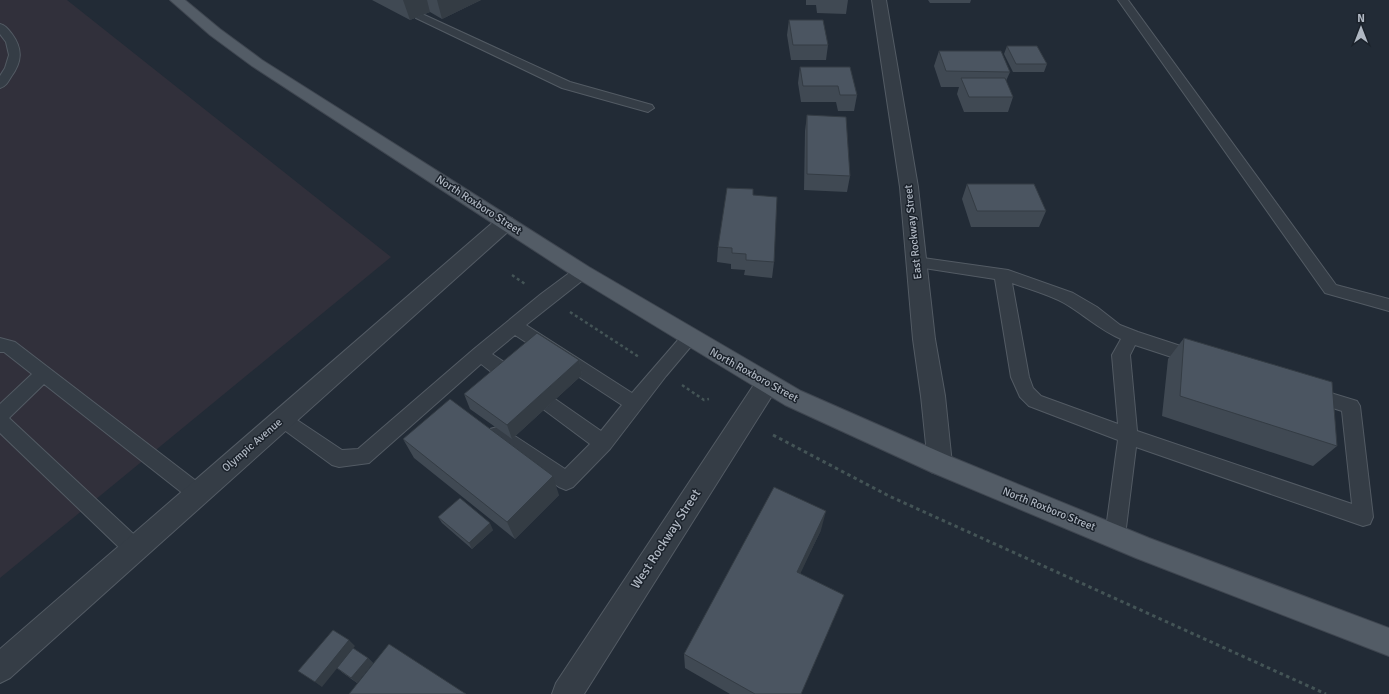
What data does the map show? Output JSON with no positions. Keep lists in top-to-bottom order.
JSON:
{
  "streets": {
    "main road": ["North Roxboro Street"],
    "street": ["East Rockway Street", "Olympic Avenue", "West Rockway Street"]
  },
  "crossings": [
    ["North Roxboro Street", "East Rockway Street"],
    ["North Roxboro Street", "Olympic Avenue"],
    ["North Roxboro Street", "West Rockway Street"]
  ],
  "north": "top"
}
